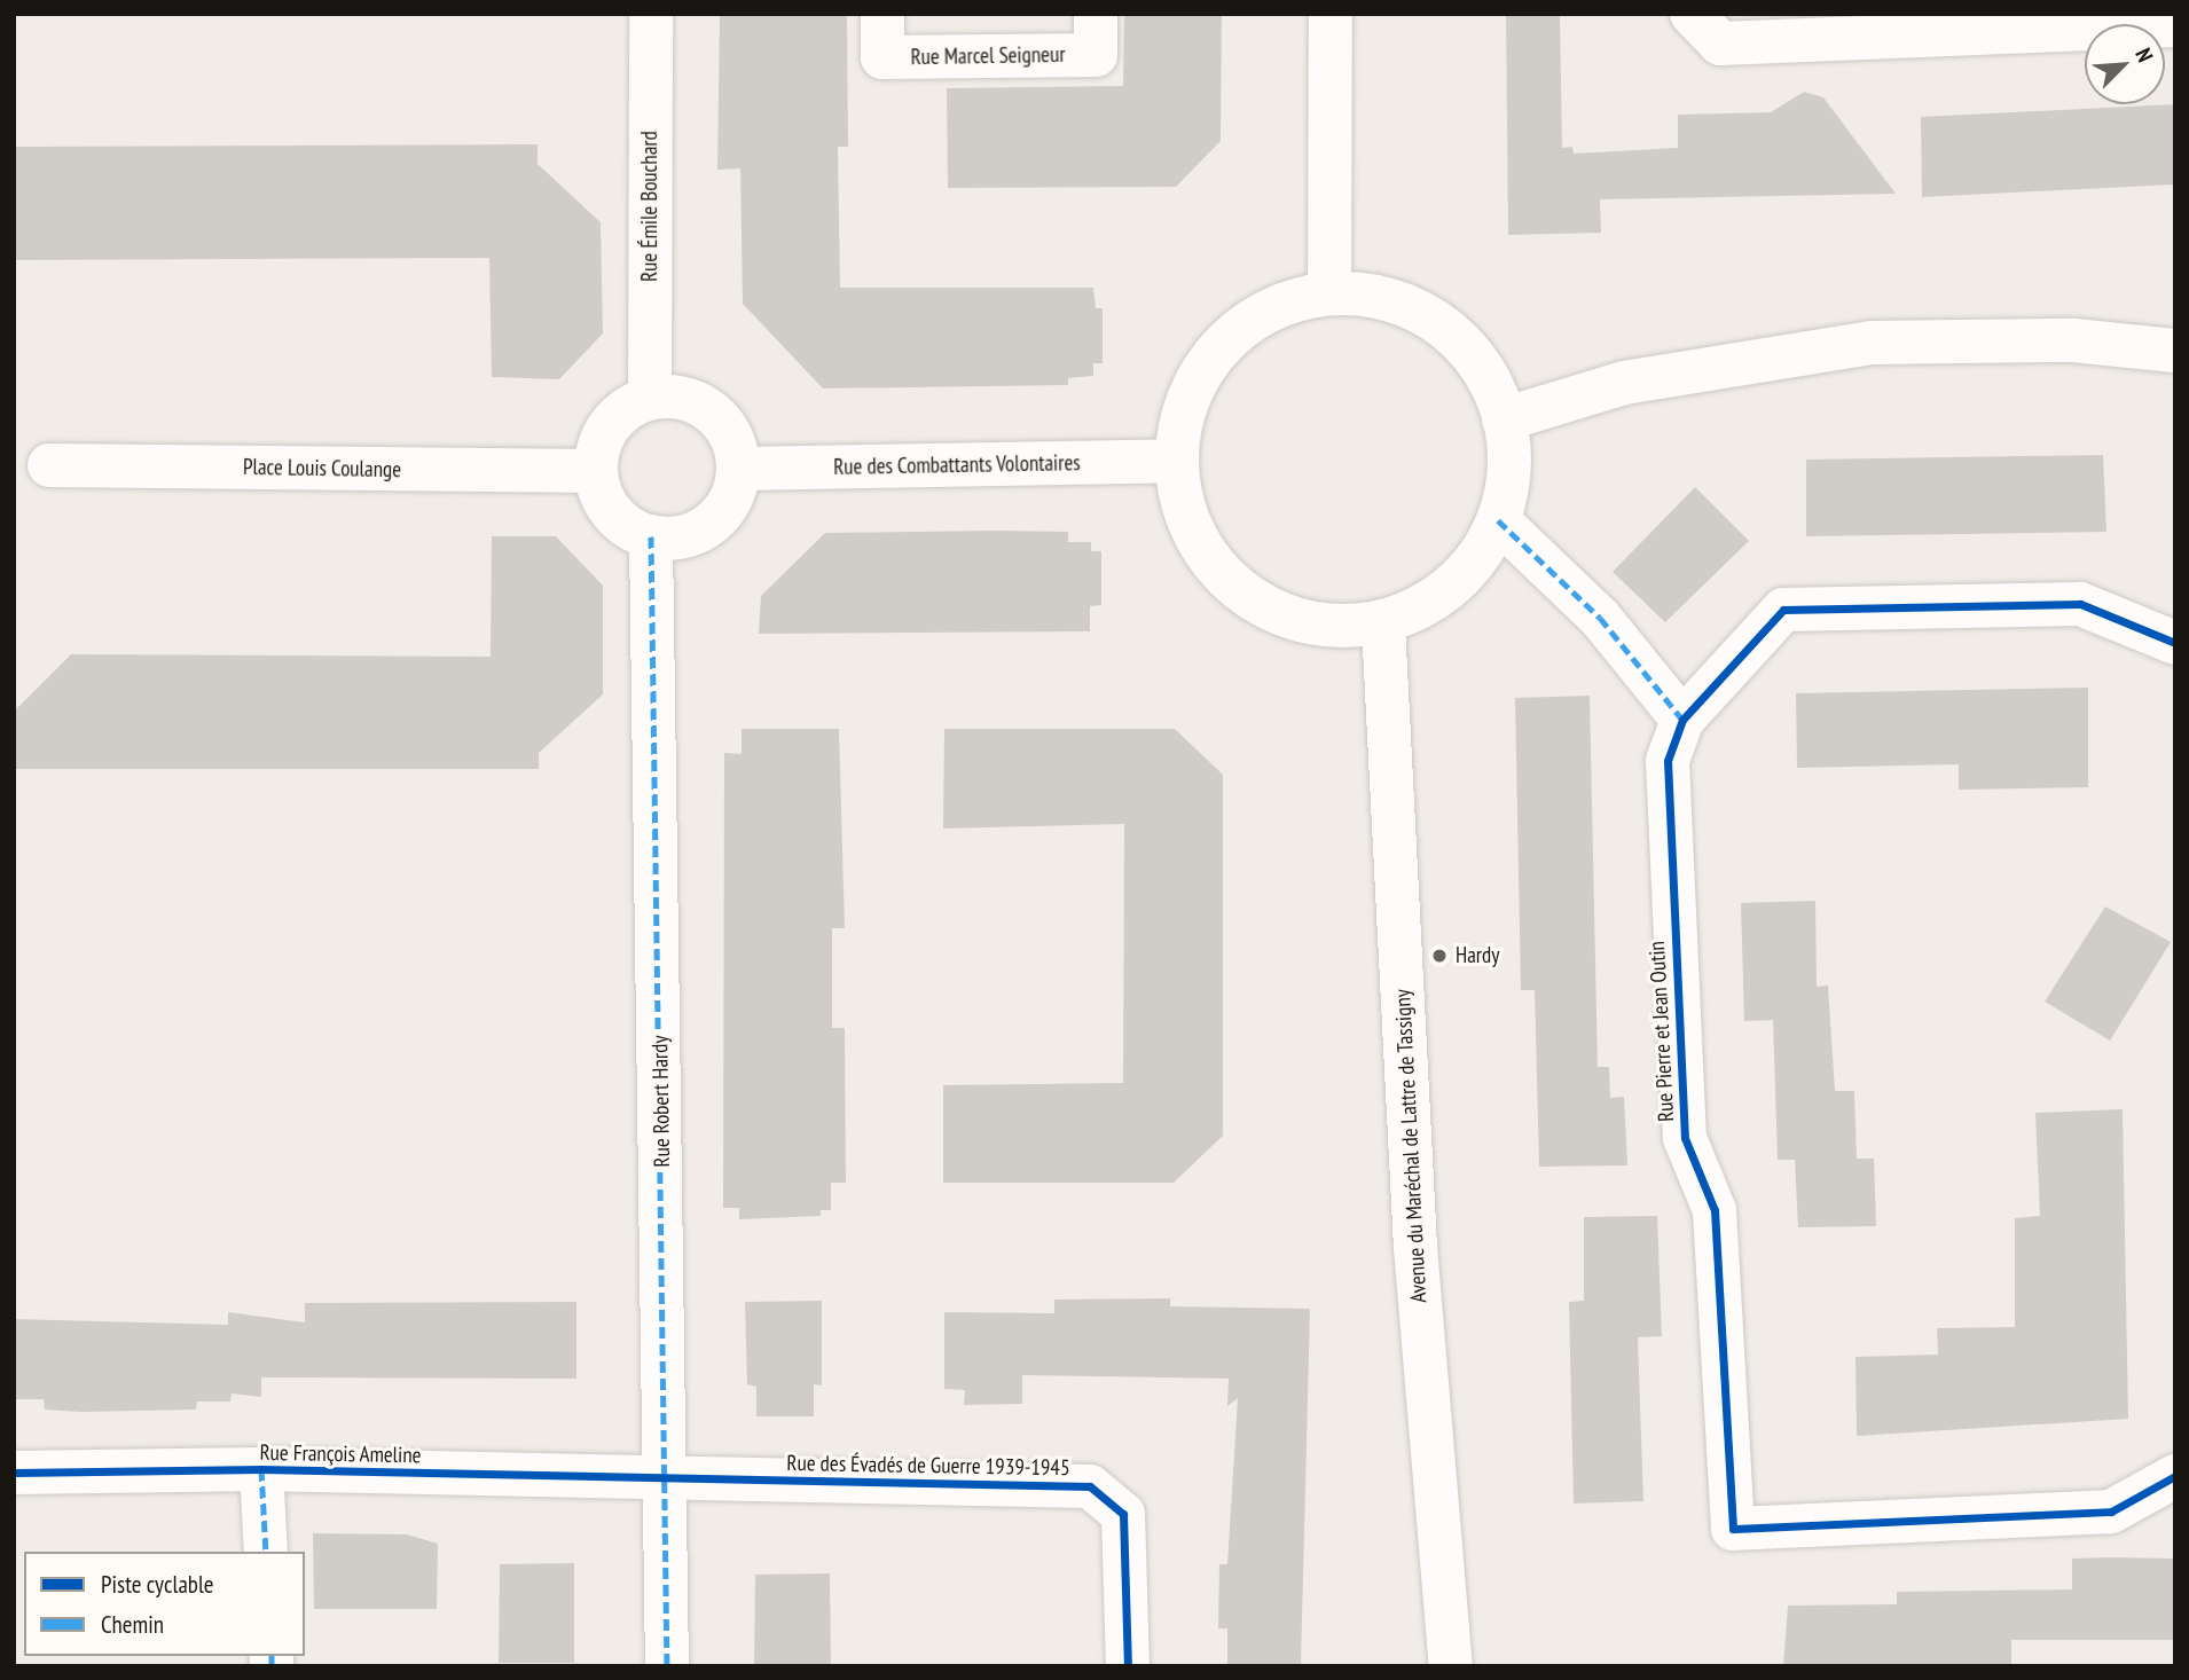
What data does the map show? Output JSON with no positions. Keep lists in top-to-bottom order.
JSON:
{
  "streets": {
    "street": [
      "Rue Marcel Seigneur",
      "Rue Émile Bouchard",
      "Rue des Combattants Volontaires",
      "Place Louis Coulange",
      "Rue Pierre et Jean Outin",
      "Rue Robert Hardy",
      "Avenue du Maréchal de Lattre de Tassigny",
      "Rue François Ameline",
      "Rue des Évadés de Guerre 1939-1945"
    ]
  },
  "crossings": [
    ["Rue Émile Bouchard", "Rue des Combattants Volontaires"],
    ["Rue Émile Bouchard", "Place Louis Coulange"],
    ["Rue Émile Bouchard", "Rue Robert Hardy"],
    ["Rue des Combattants Volontaires", "Place Louis Coulange"],
    ["Rue des Combattants Volontaires", "Rue Robert Hardy"],
    ["Place Louis Coulange", "Rue Robert Hardy"],
    ["Rue Robert Hardy", "Rue François Ameline"],
    ["Rue Robert Hardy", "Rue des Évadés de Guerre 1939-1945"],
    ["Rue François Ameline", "Rue des Évadés de Guerre 1939-1945"]
  ],
  "places": ["Hardy"],
  "legend": ["Piste cyclable", "Chemin"],
  "north": "top right"
}
